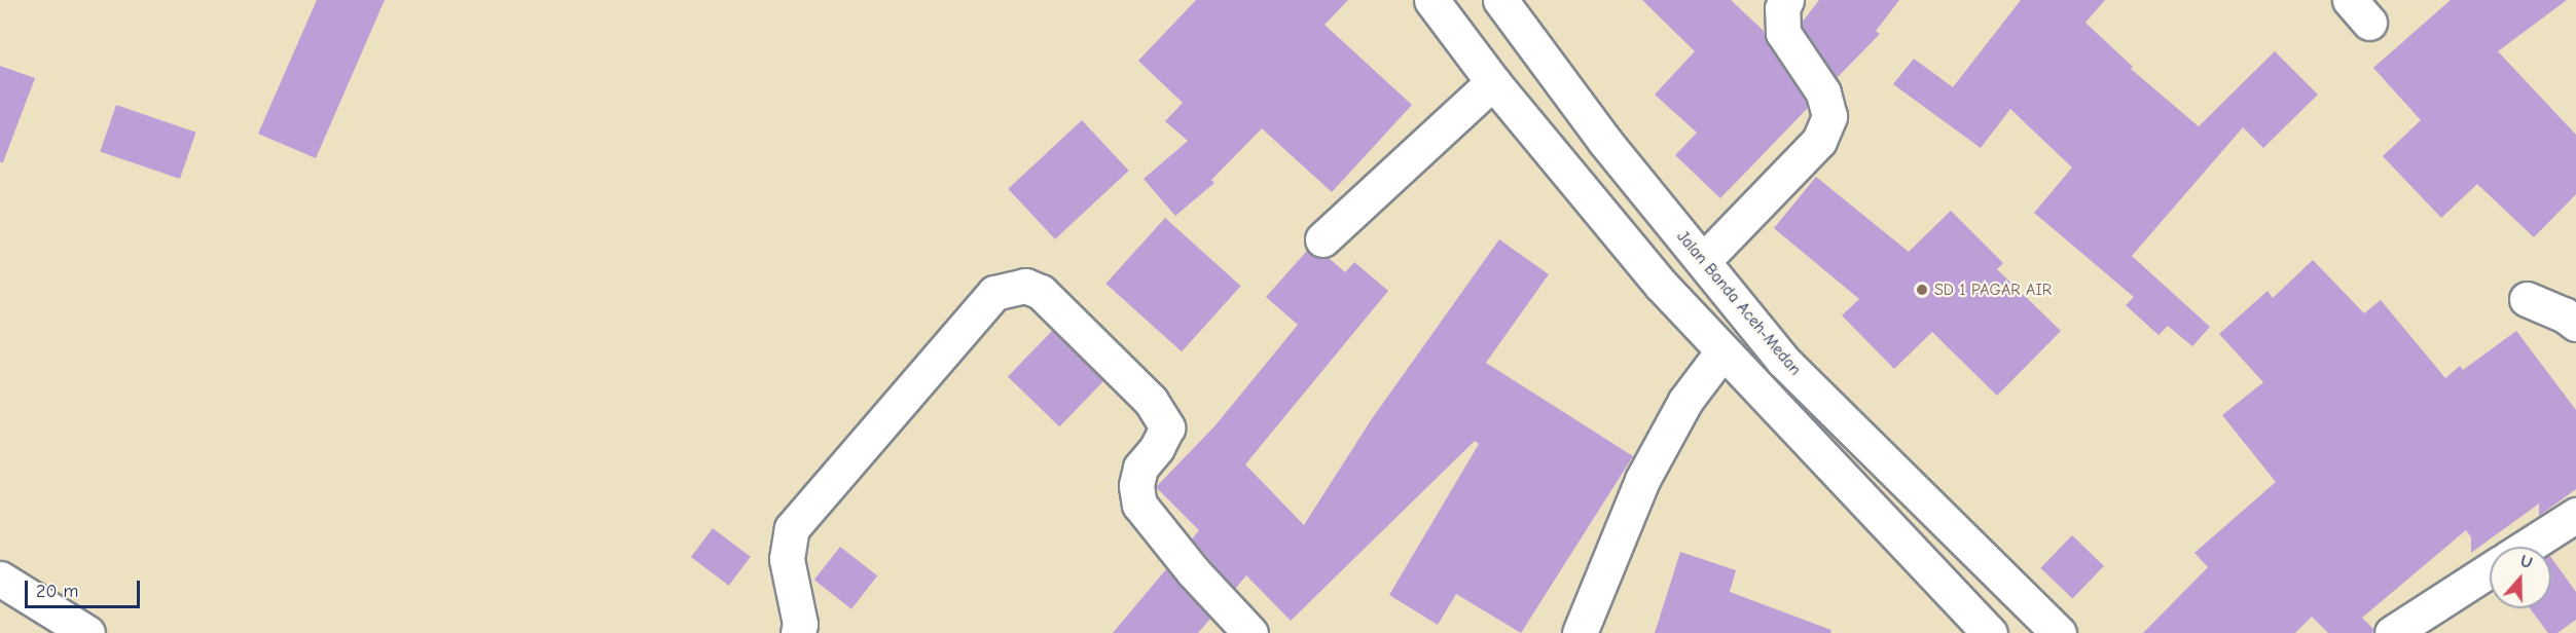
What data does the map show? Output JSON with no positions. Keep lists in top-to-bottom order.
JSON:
{
  "streets": {
    "main road": ["Jalan Banda Aceh-Medan"]
  },
  "places": ["SD 1 PAGAR AIR"],
  "scale_bar": "20 m",
  "north": "top"
}
